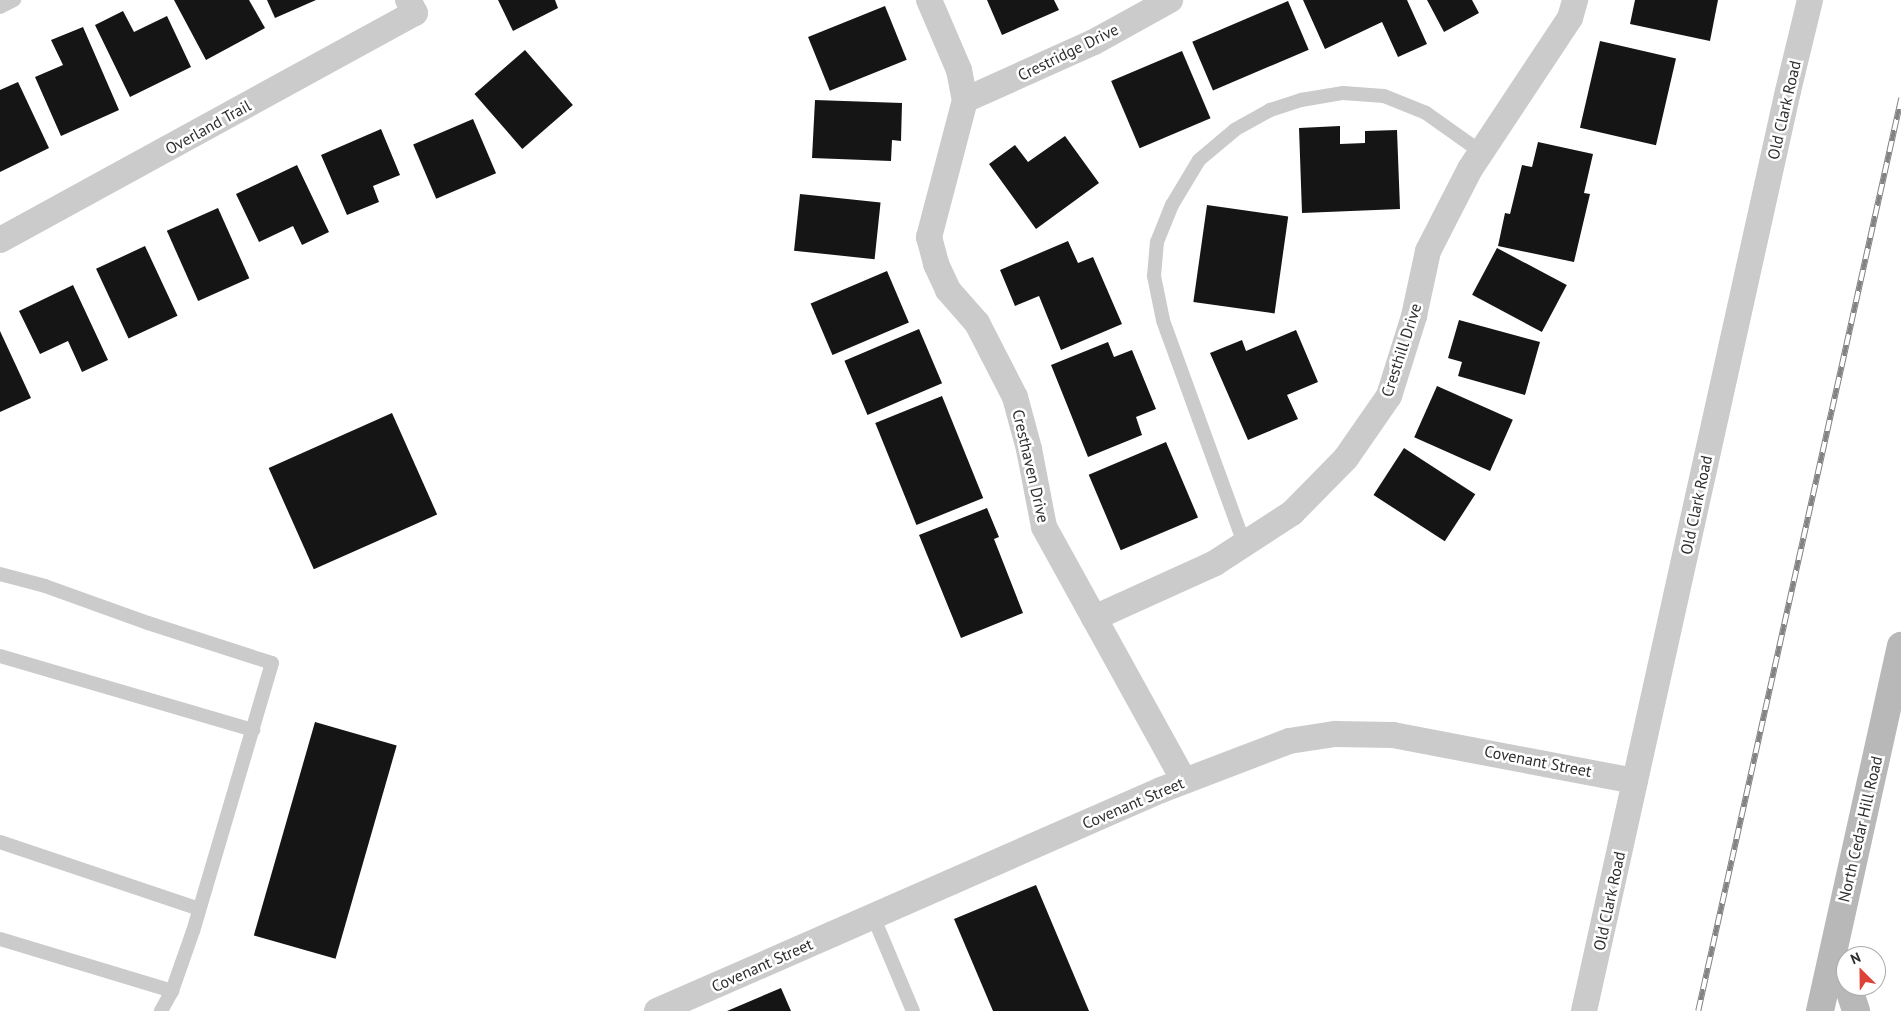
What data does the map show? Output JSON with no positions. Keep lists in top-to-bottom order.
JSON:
{
  "streets": {
    "street": [
      "Crestridge Drive",
      "Old Clark Road",
      "Overland Trail",
      "Cresthill Drive",
      "Cresthaven Drive",
      "Covenant Street",
      "North Cedar Hill Road"
    ]
  },
  "crossings": [
    ["Crestridge Drive", "Cresthaven Drive"],
    ["Old Clark Road", "Covenant Street"],
    ["Cresthill Drive", "Cresthaven Drive"],
    ["Cresthaven Drive", "Covenant Street"]
  ],
  "north": "top left"
}
